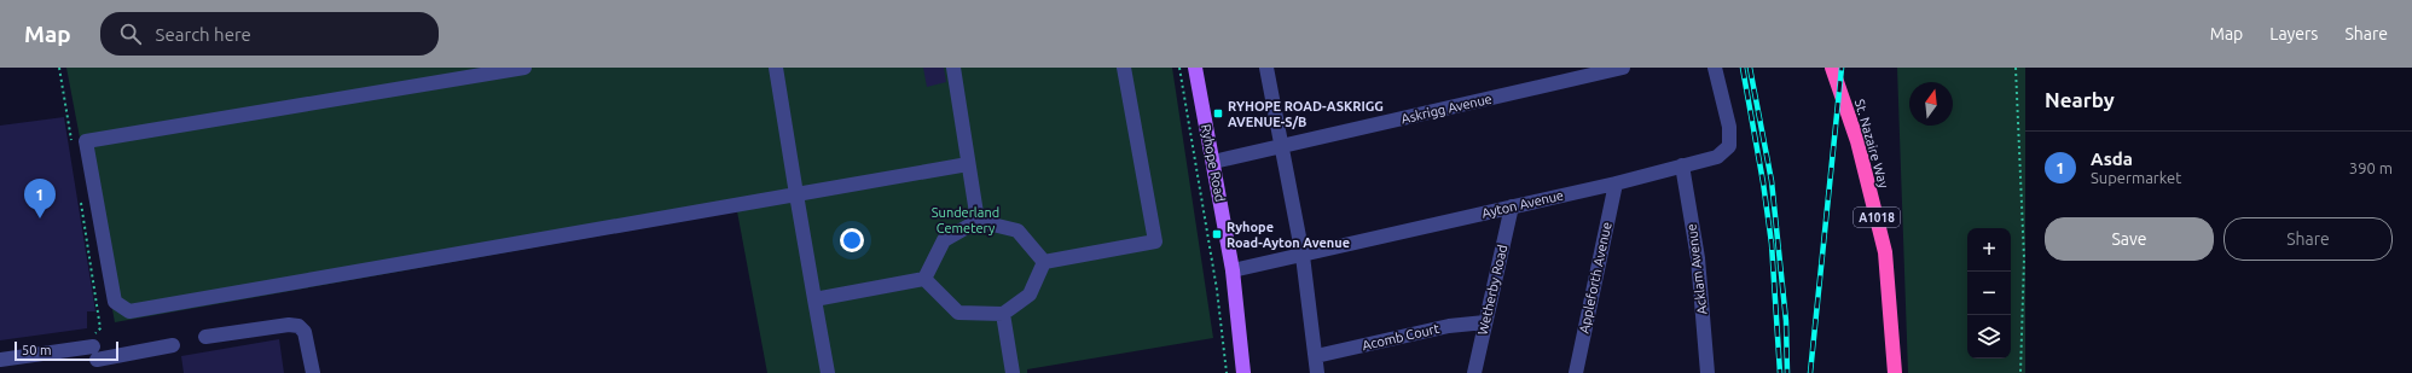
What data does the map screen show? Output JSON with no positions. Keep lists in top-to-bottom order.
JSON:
{
  "streets": {
    "highway": ["St. Nazaire Way", "A1018"],
    "main road": ["Ryhope Road"],
    "street": [
      "Askrigg Avenue",
      "Ayton Avenue",
      "Acklam Avenue",
      "Appleforth Avenue",
      "Wetherby Road",
      "Acomb Court"
    ]
  },
  "crossings": [
    ["Askrigg Avenue", "Ryhope Road"],
    ["Ryhope Road", "Ayton Avenue"],
    ["Ayton Avenue", "Acklam Avenue"],
    ["Ayton Avenue", "Appleforth Avenue"],
    ["Ayton Avenue", "Wetherby Road"],
    ["Wetherby Road", "Acomb Court"]
  ],
  "parks": ["Sunderland Cemetery"],
  "places": {
    "transit": ["RYHOPE ROAD-ASKRIGG AVENUE-S/B", "Ryhope Road-Ayton Avenue"]
  },
  "scale_bar": "50 m",
  "north": "top",
  "page": {
    "header": "Map",
    "search": "Search here",
    "nav": ["Map", "Layers", "Share"],
    "heading": "Nearby",
    "list": [
      {
        "mark": "1",
        "name": "Asda",
        "note": "Supermarket",
        "value": "390 m"
      }
    ],
    "pins": "1",
    "buttons": ["Save", "Share"],
    "map_buttons": ["+", "−"],
    "scale": "50 m"
  }
}
